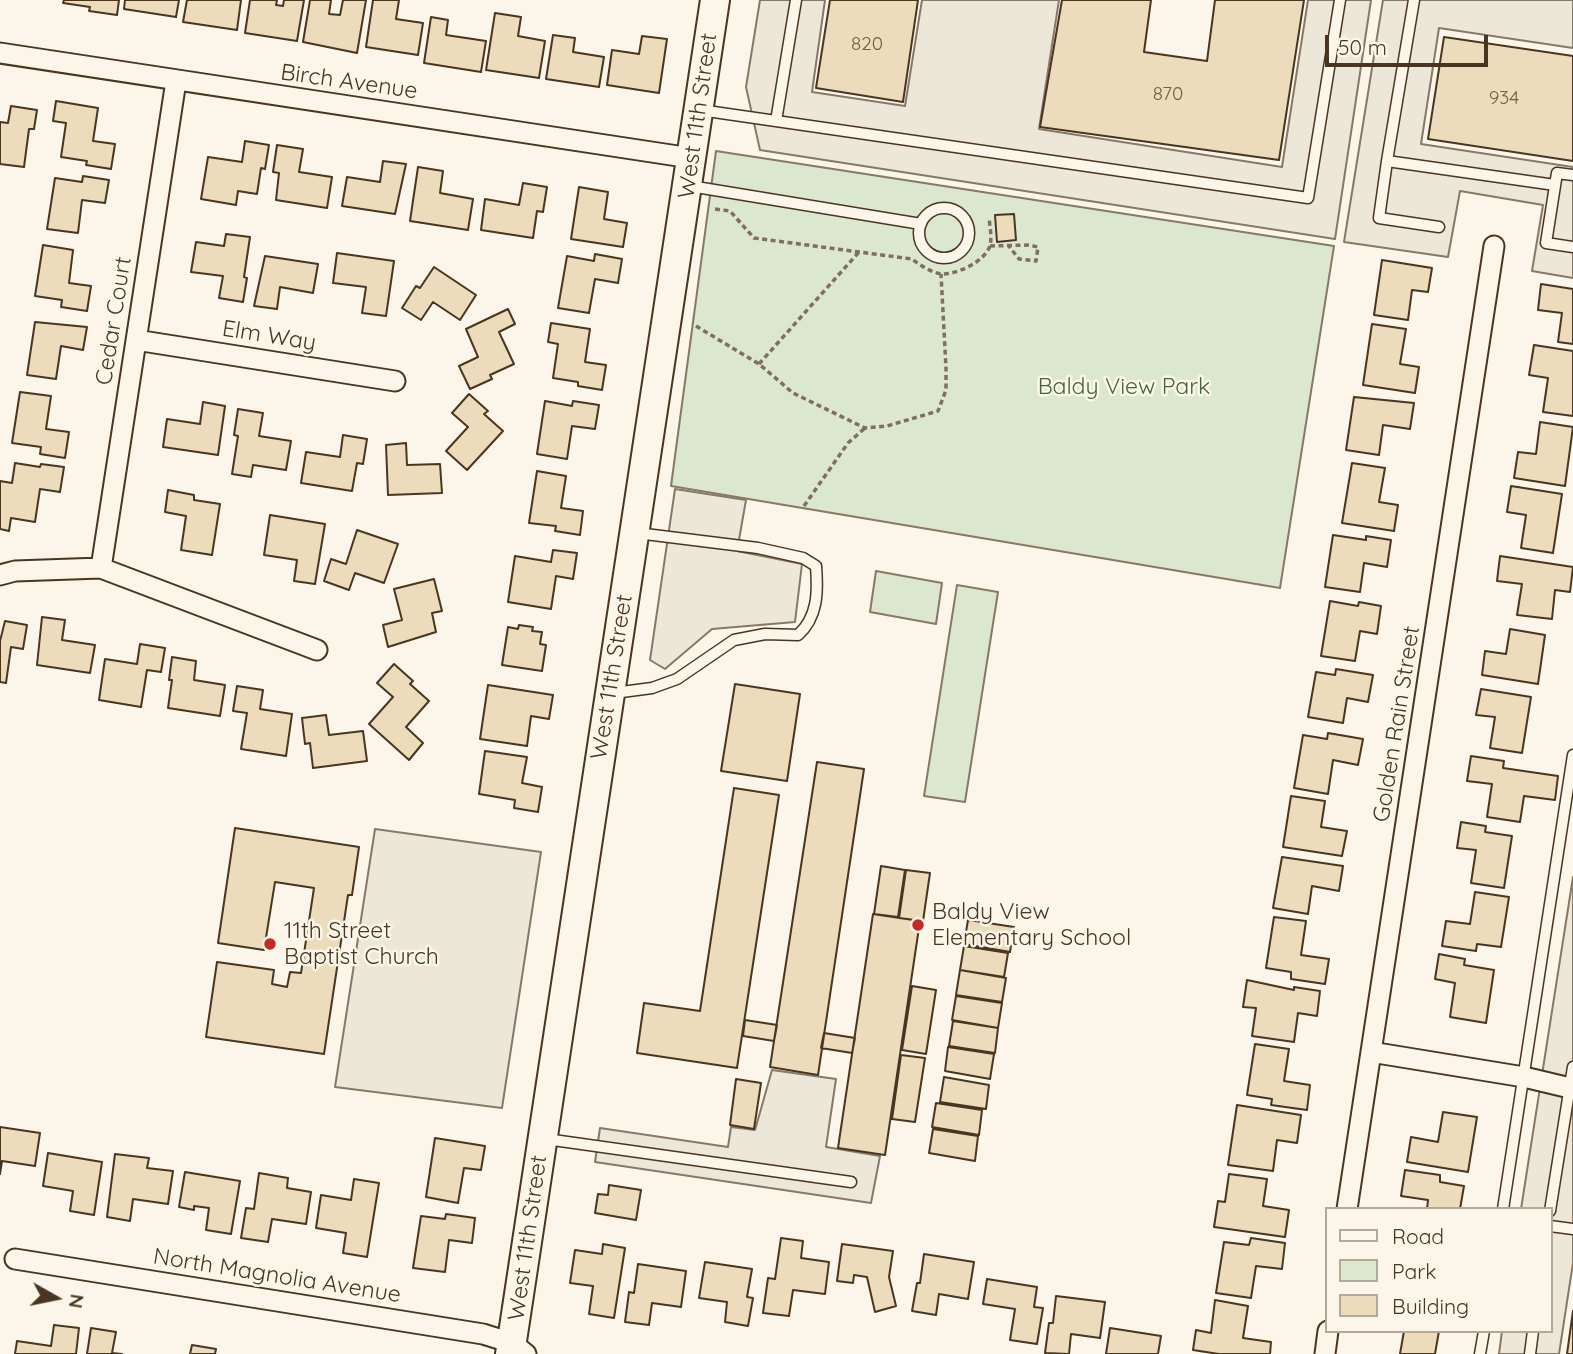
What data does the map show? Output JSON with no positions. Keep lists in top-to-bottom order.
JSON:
{
  "streets": {
    "street": [
      "Birch Avenue",
      "West 11th Street",
      "Cedar Court",
      "Elm Way",
      "Golden Rain Street",
      "North Magnolia Avenue"
    ]
  },
  "crossings": [
    ["Birch Avenue", "West 11th Street"],
    ["Birch Avenue", "Cedar Court"],
    ["West 11th Street", "North Magnolia Avenue"],
    ["Cedar Court", "Elm Way"]
  ],
  "parks": ["Baldy View Park"],
  "places": ["Baldy View Elementary School", "11th Street Baptist Church"],
  "house_numbers": ["820", "870", "934"],
  "legend": ["Road", "Park", "Building"],
  "scale_bar": "50 m",
  "north": "right"
}
